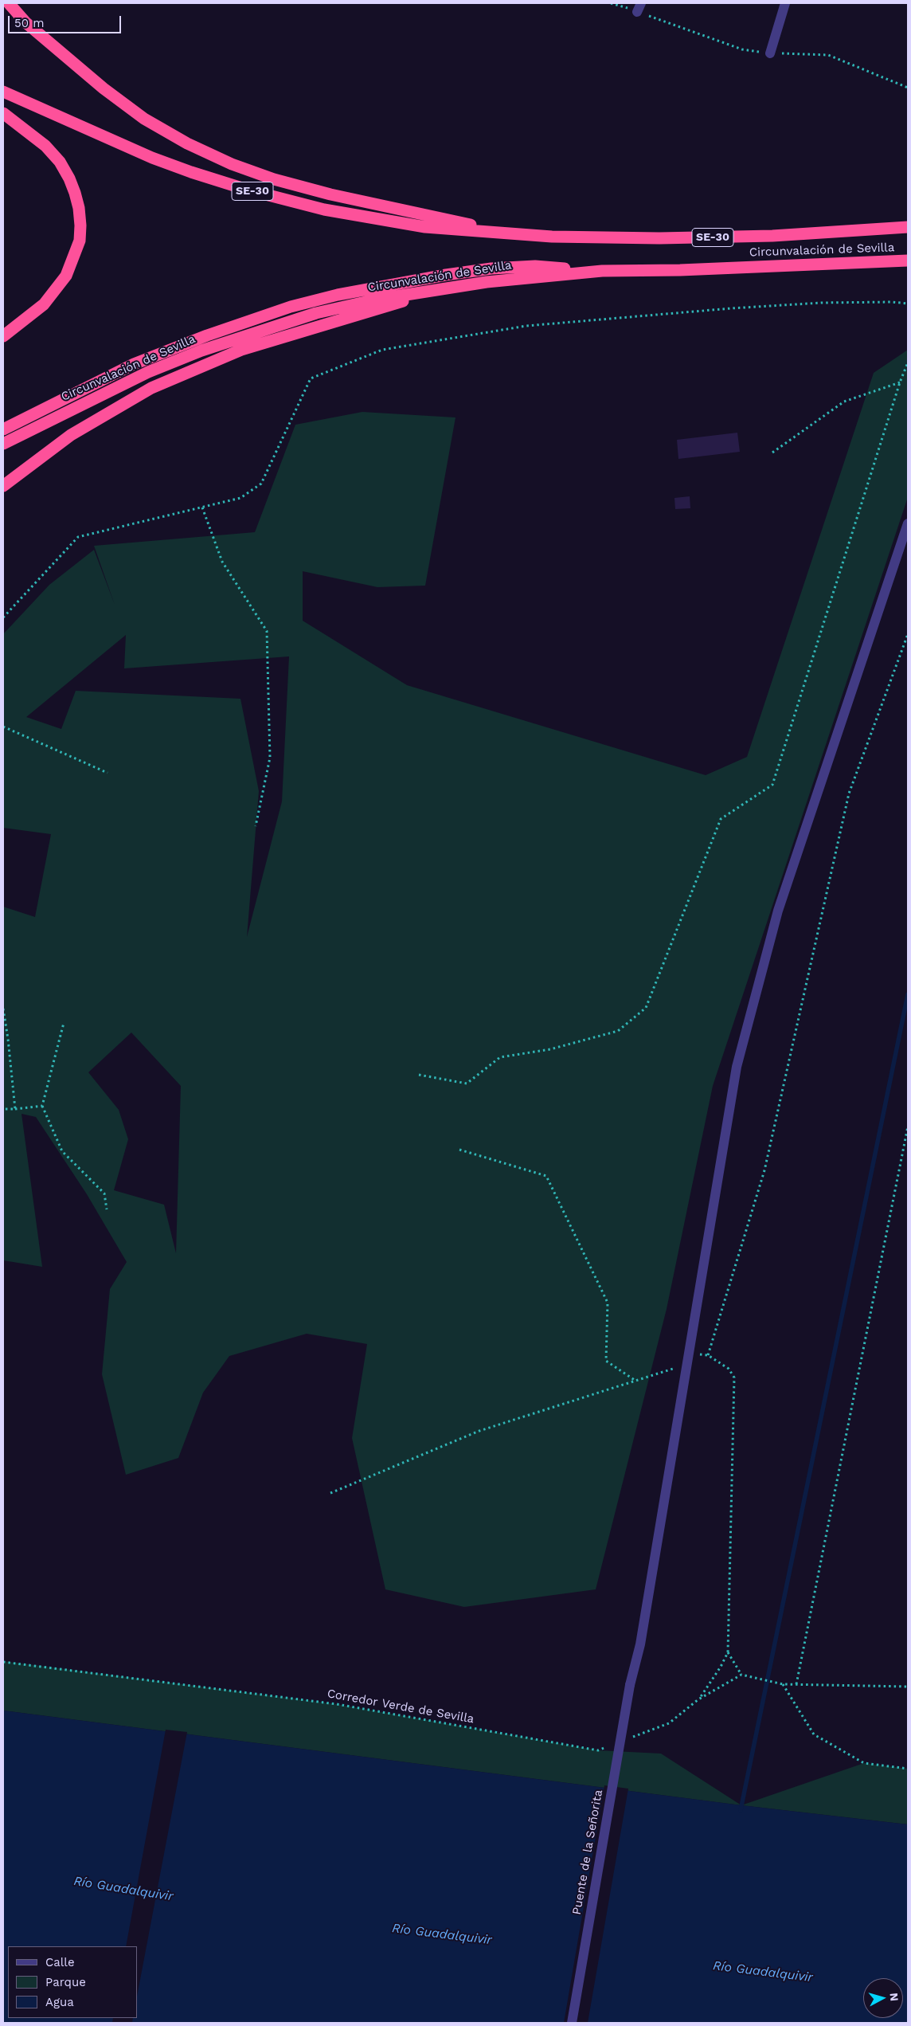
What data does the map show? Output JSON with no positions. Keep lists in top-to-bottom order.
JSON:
{
  "streets": {
    "highway": ["SE-30", "Circunvalación de Sevilla"],
    "street": ["Puente de la Señorita"],
    "path": ["Corredor Verde de Sevilla"]
  },
  "water": ["Río Guadalquivir"],
  "legend": ["Calle", "Parque", "Agua"],
  "scale_bar": "50 m",
  "north": "right"
}
